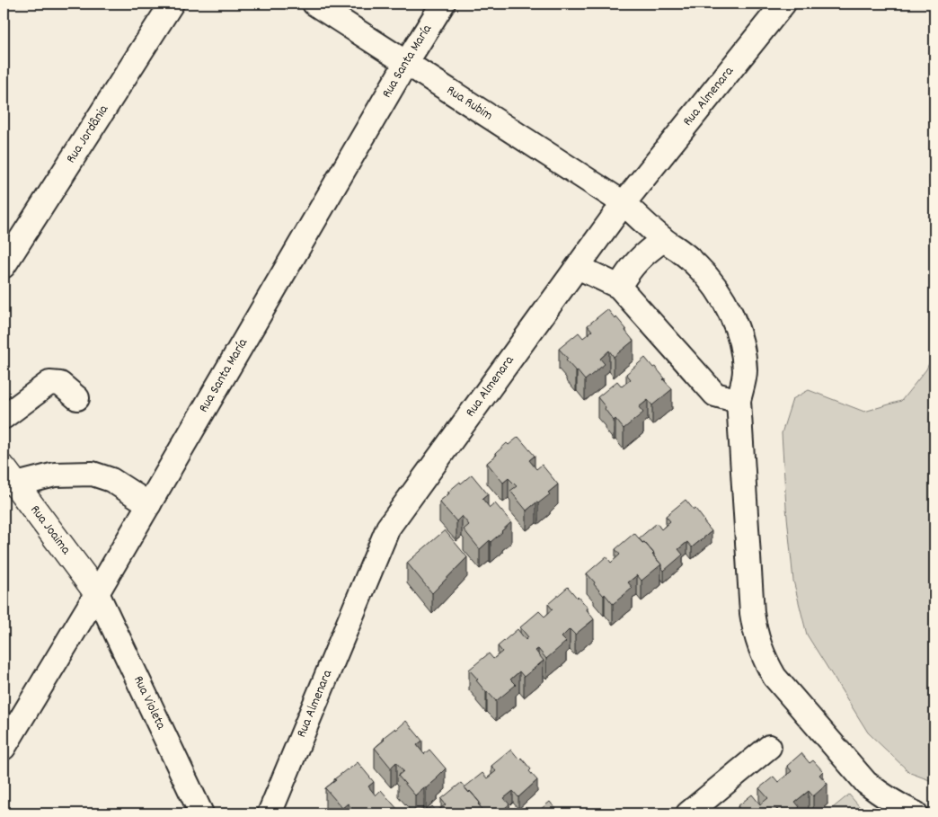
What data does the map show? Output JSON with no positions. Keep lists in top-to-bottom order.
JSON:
{
  "streets": {
    "main road": ["Rua Joaima"],
    "street": [
      "Rua Santa María",
      "Rua Almenara",
      "Rua Rubim",
      "Rua Jordânia",
      "Rua Violeta"
    ]
  },
  "crossings": [
    ["Rua Santa María", "Rua Rubim"],
    ["Rua Santa María", "Rua Joaima"],
    ["Rua Santa María", "Rua Violeta"],
    ["Rua Almenara", "Rua Rubim"],
    ["Rua Joaima", "Rua Violeta"]
  ]
}
